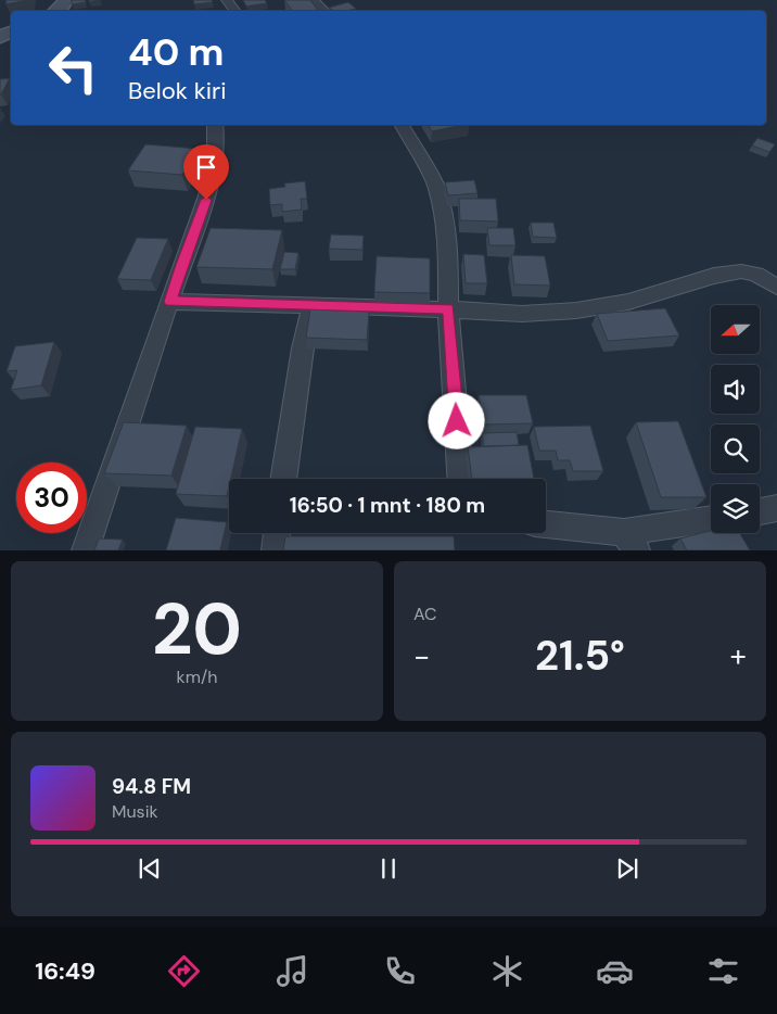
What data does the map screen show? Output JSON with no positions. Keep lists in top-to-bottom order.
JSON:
{
  "north": "left",
  "page": {
    "turn": ["40 m", "Belok kiri"],
    "limit": "30",
    "trip": "16:50 · 1 mnt · 180 m",
    "tile": [
      ["20", "km/h"],
      "AC"
    ],
    "heat": ["−", "21.5°", "+"],
    "song": ["94.8 FM", "Musik"],
    "tabs": "16:49"
  }
}
